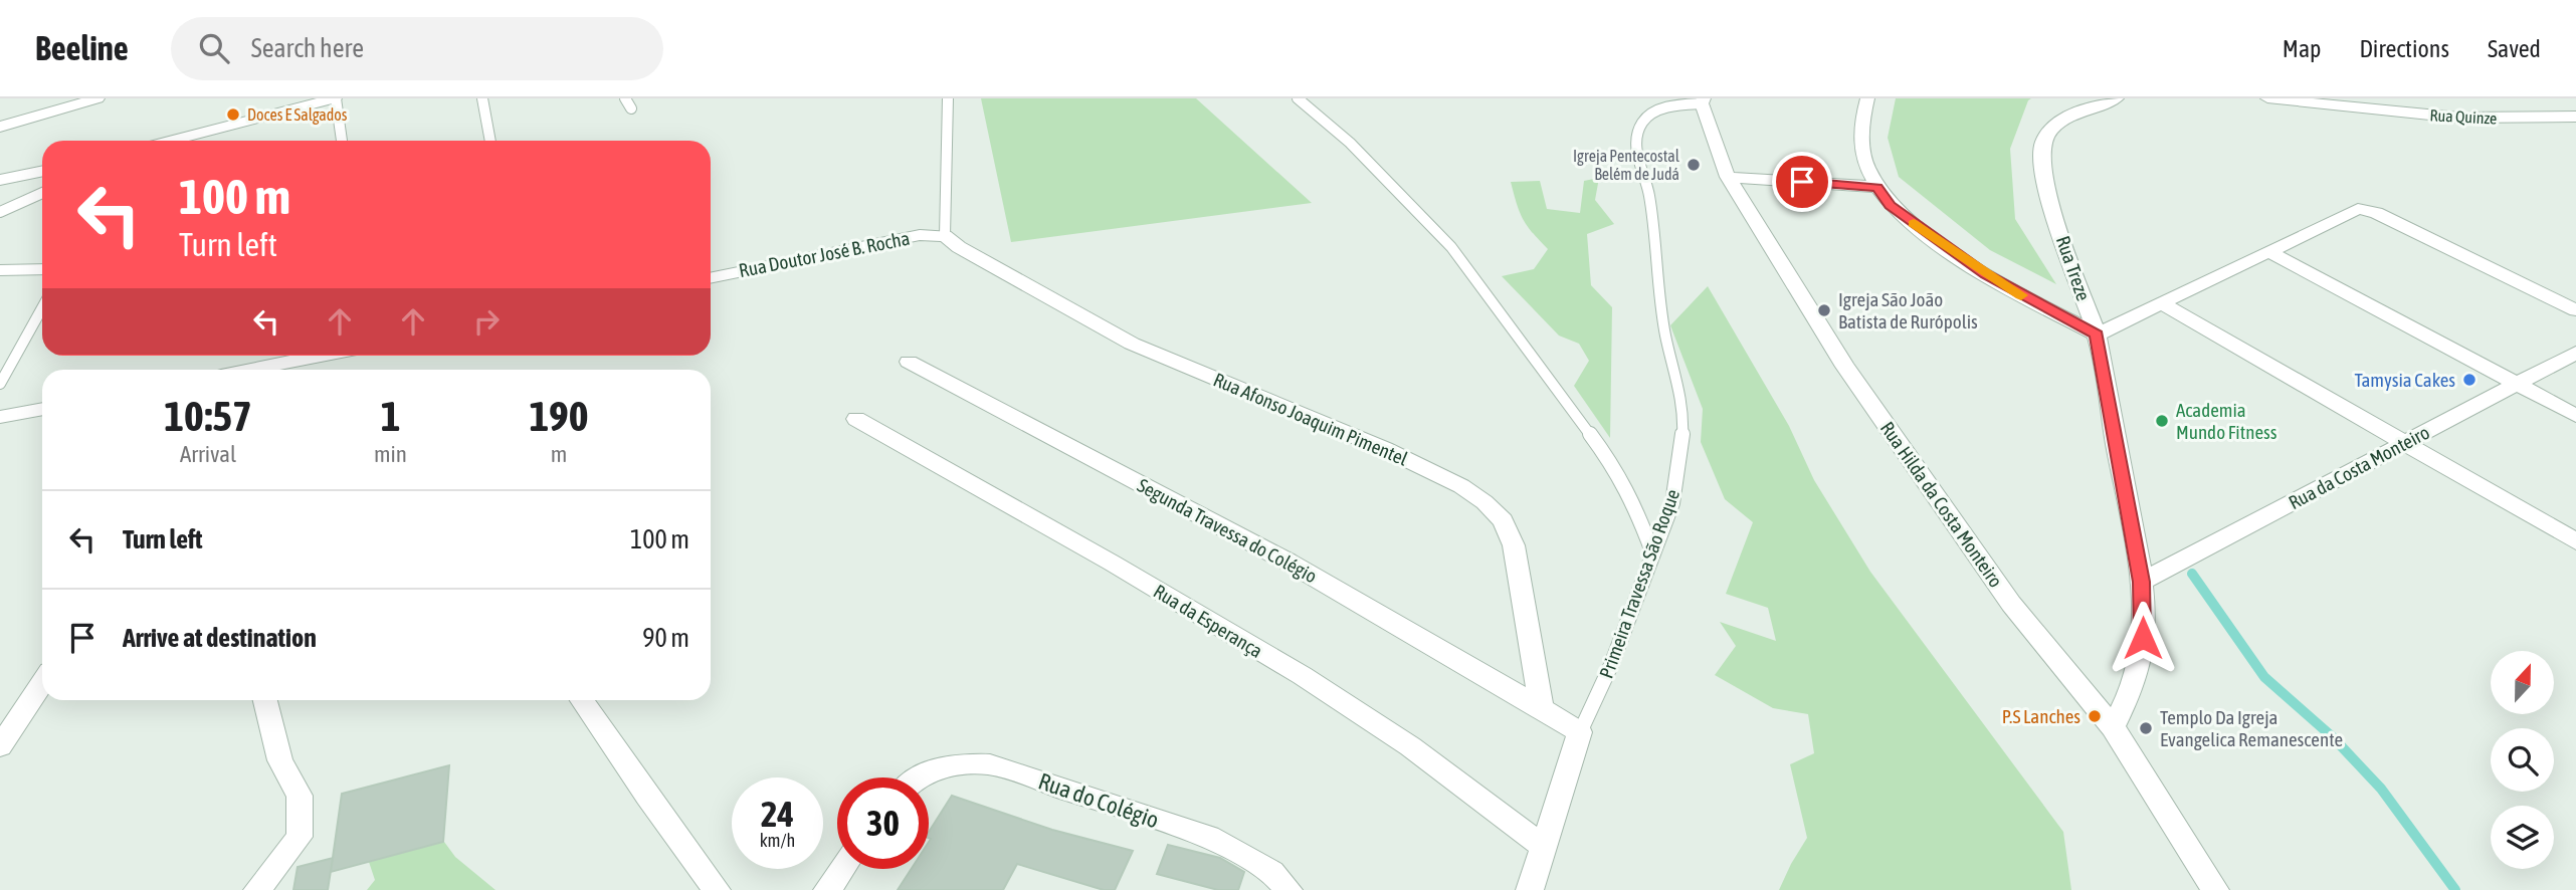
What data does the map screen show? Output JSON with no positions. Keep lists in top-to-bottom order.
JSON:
{
  "streets": {
    "street": [
      "Rua Quinze",
      "Rua Doutor José B. Rocha",
      "Rua Treze",
      "Rua Afonso Joaquim Pimentel",
      "Rua da Costa Monteiro",
      "Rua Hilda da Costa Monteiro",
      "Segunda Travessa do Colégio",
      "Rua da Esperança",
      "Rua do Colégio"
    ],
    "lane": ["Primeira Travessa São Roque"]
  },
  "crossings": [
    ["Rua Doutor José B. Rocha", "Rua Afonso Joaquim Pimentel"],
    ["Rua Treze", "Rua da Costa Monteiro"],
    ["Rua Treze", "Rua Hilda da Costa Monteiro"],
    ["Rua Afonso Joaquim Pimentel", "Segunda Travessa do Colégio"],
    ["Rua Hilda da Costa Monteiro", "Primeira Travessa São Roque"]
  ],
  "places": [
    "Doces E Salgados",
    "Igreja Pentecostal Belém de Judá",
    "Igreja São João Batista de Rurópolis",
    "Tamysia Cakes",
    "Academia Mundo Fitness",
    "P.S Lanches",
    "Templo Da Igreja Evangelica Remanescente"
  ],
  "north": "top",
  "page": {
    "header": "Beeline",
    "search": "Search here",
    "nav": ["Map", "Directions", "Saved"],
    "turn": ["100 m", "Turn left"],
    "eta": [
      "10:57",
      "Arrival",
      "1",
      "min",
      "190",
      "m"
    ],
    "list": [
      {
        "name": "Turn left",
        "value": "100 m"
      },
      {
        "name": "Arrive at destination",
        "value": "90 m"
      }
    ],
    "speed": "24 km/h",
    "limit": "30"
  }
}
